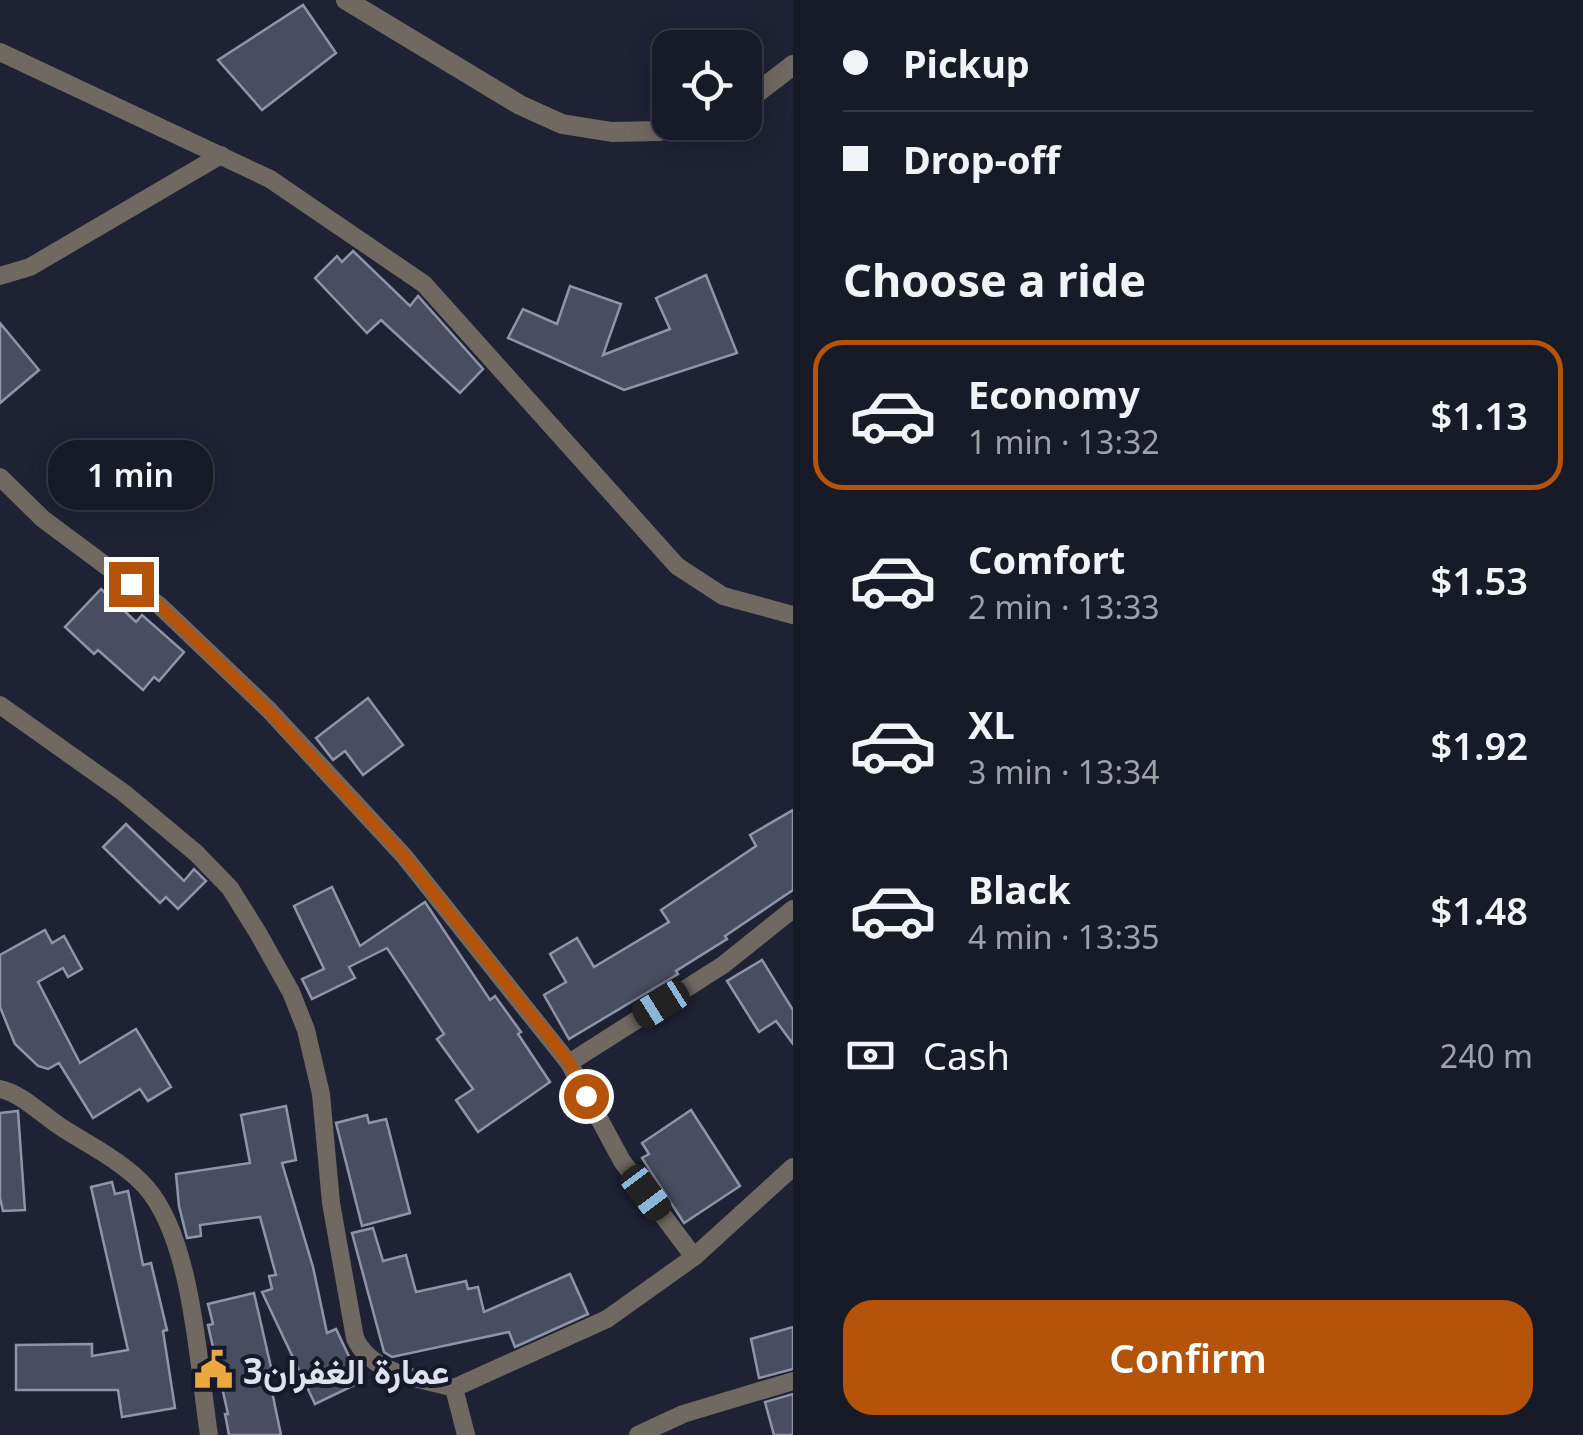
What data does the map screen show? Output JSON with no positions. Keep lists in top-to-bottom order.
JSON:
{
  "places": {
    "public building": ["عمارة الغفران3"]
  },
  "page": {
    "banner": ["Pickup", "Drop-off"],
    "heading": "Choose a ride",
    "list": [
      {
        "name": "Economy",
        "note": "1 min · 13:32",
        "value": "$1.13"
      },
      {
        "name": "Comfort",
        "note": "2 min · 13:33",
        "value": "$1.53"
      },
      {
        "name": "XL",
        "note": "3 min · 13:34",
        "value": "$1.92"
      },
      {
        "name": "Black",
        "note": "4 min · 13:35",
        "value": "$1.48"
      }
    ],
    "bubble": "1 min",
    "pay": ["Cash", "240 m"],
    "buttons": "Confirm"
  }
}
